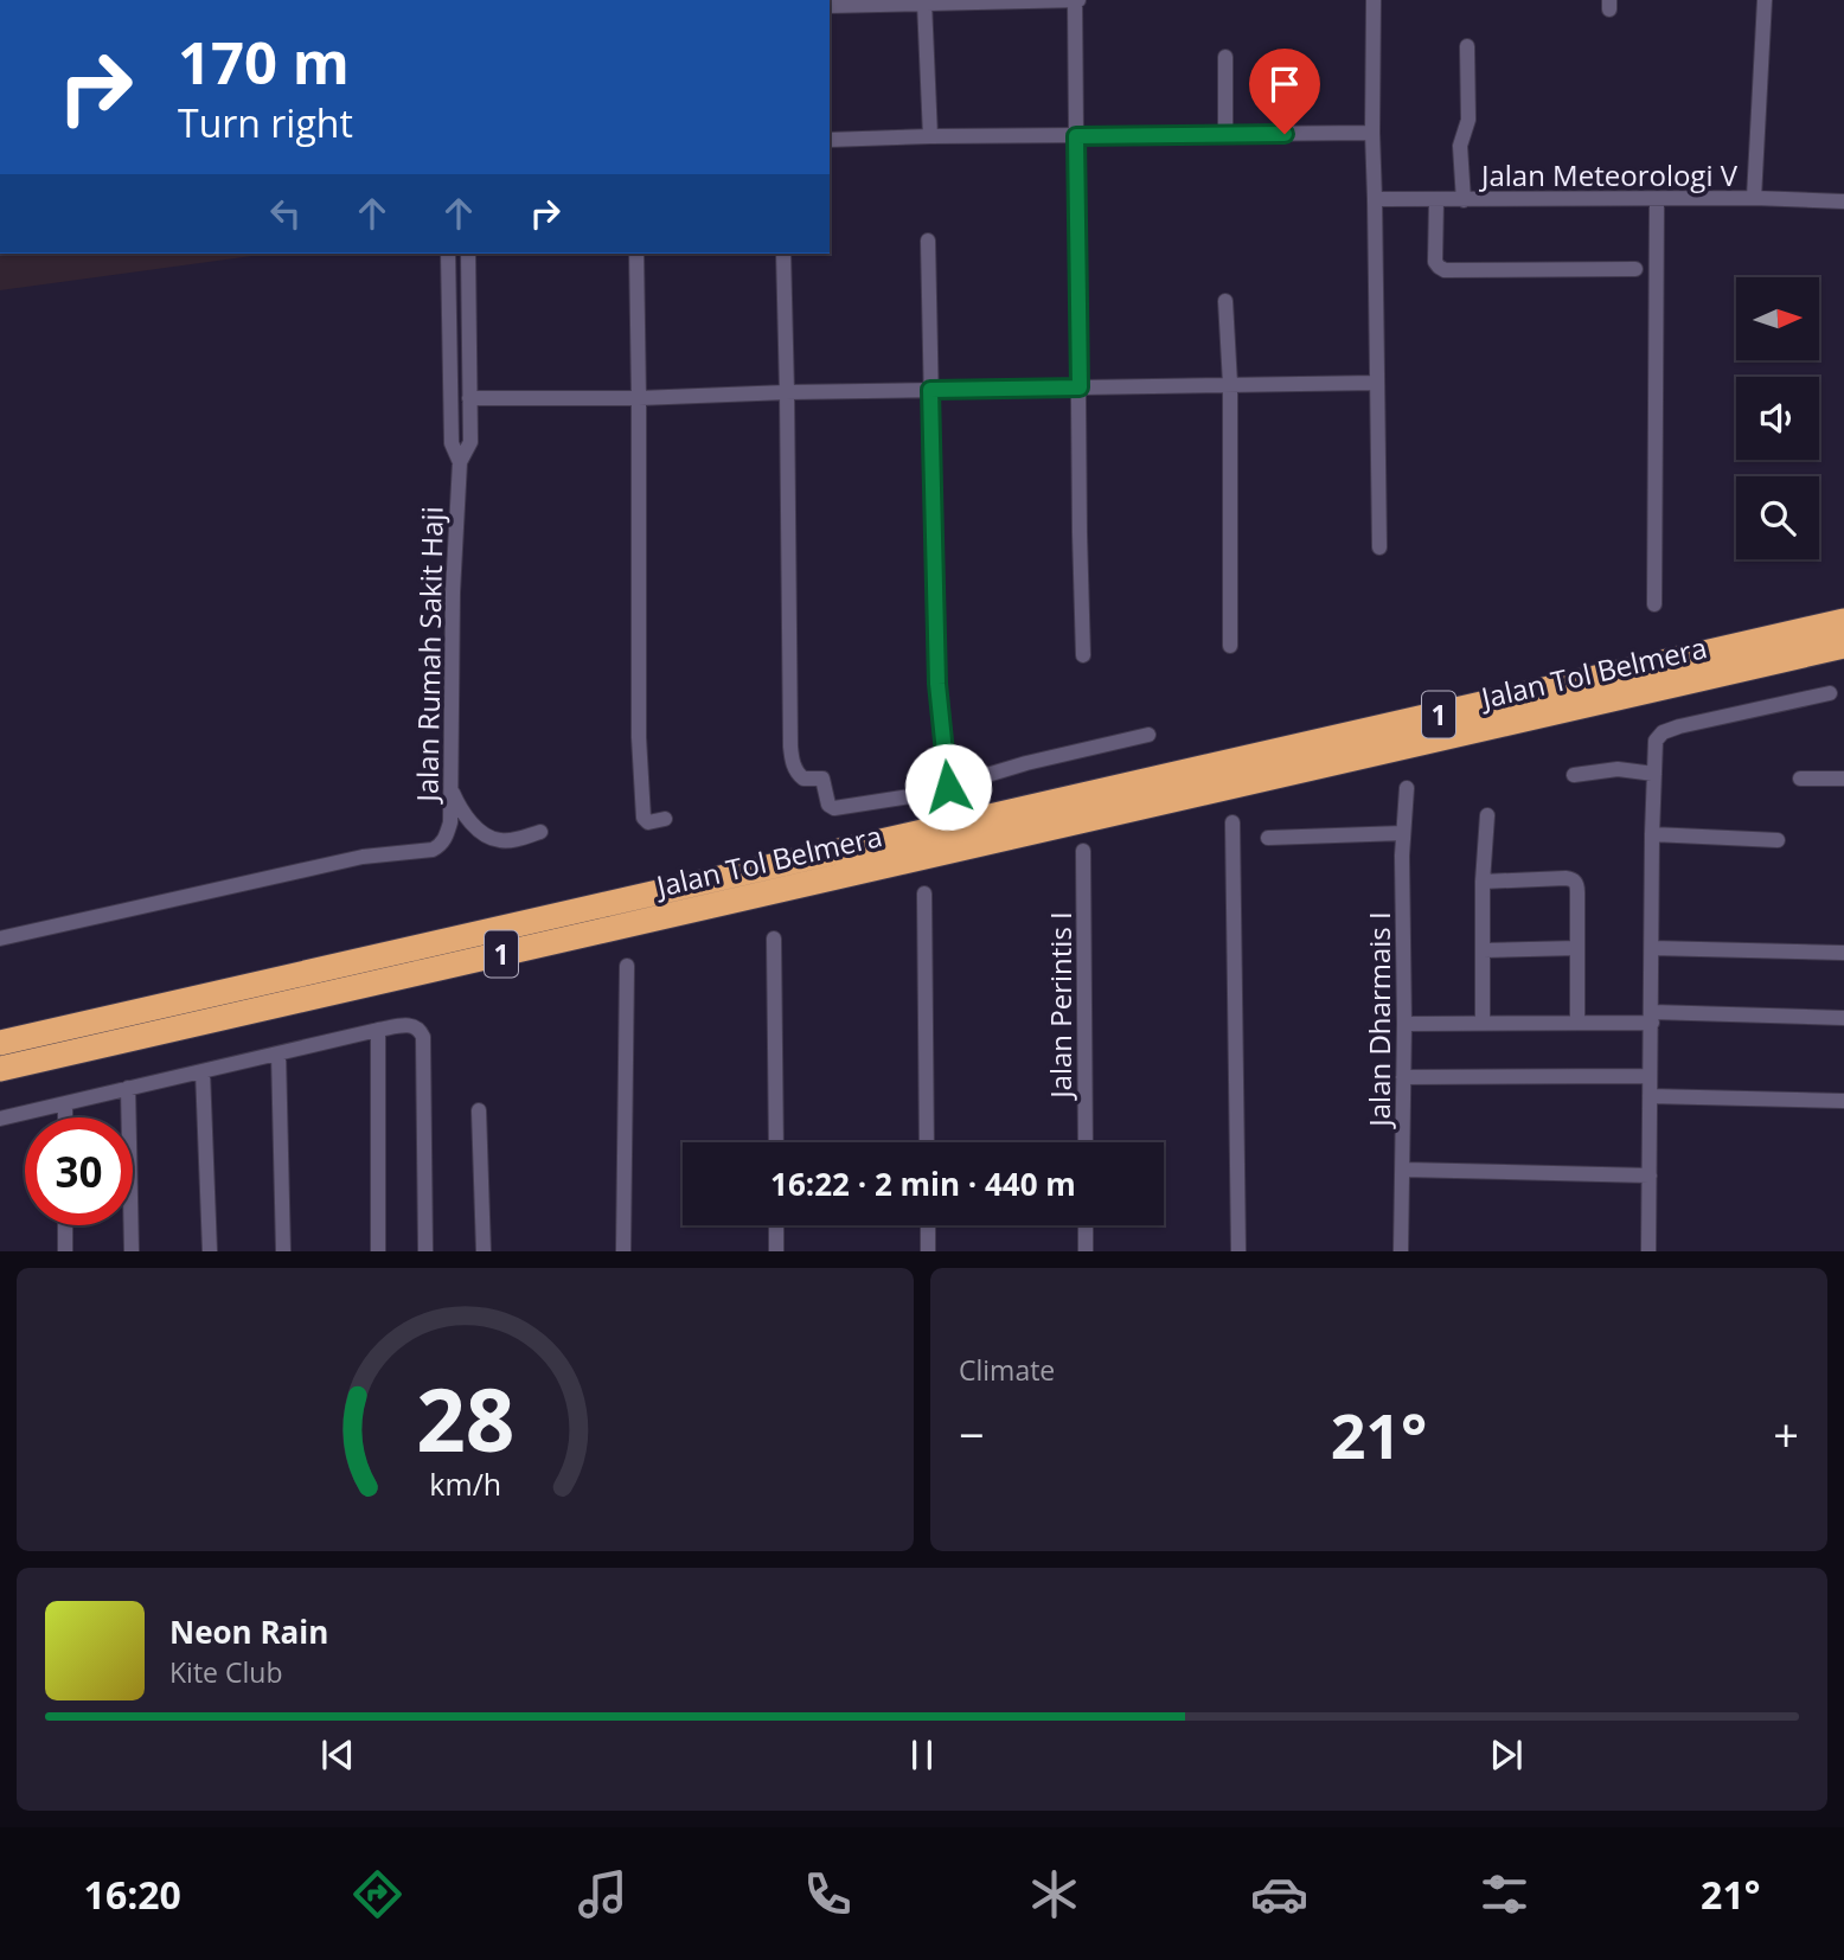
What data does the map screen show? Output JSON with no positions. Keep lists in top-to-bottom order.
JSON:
{
  "streets": {
    "highway": ["Jalan Tol Belmera", "1"],
    "street": [
      "Jalan Meteorologi V",
      "Jalan Rumah Sakit Haji",
      "Jalan Perintis I",
      "Jalan Dharmais I"
    ]
  },
  "north": "right",
  "page": {
    "turn": ["170 m", "Turn right"],
    "limit": "30",
    "trip": "16:22 · 2 min · 440 m",
    "tile": "Climate",
    "heat": ["−", "21°", "+"],
    "song": ["Neon Rain", "Kite Club"],
    "tabs": ["16:20", "21°"],
    "gauge": ["28", "km/h"]
  }
}
